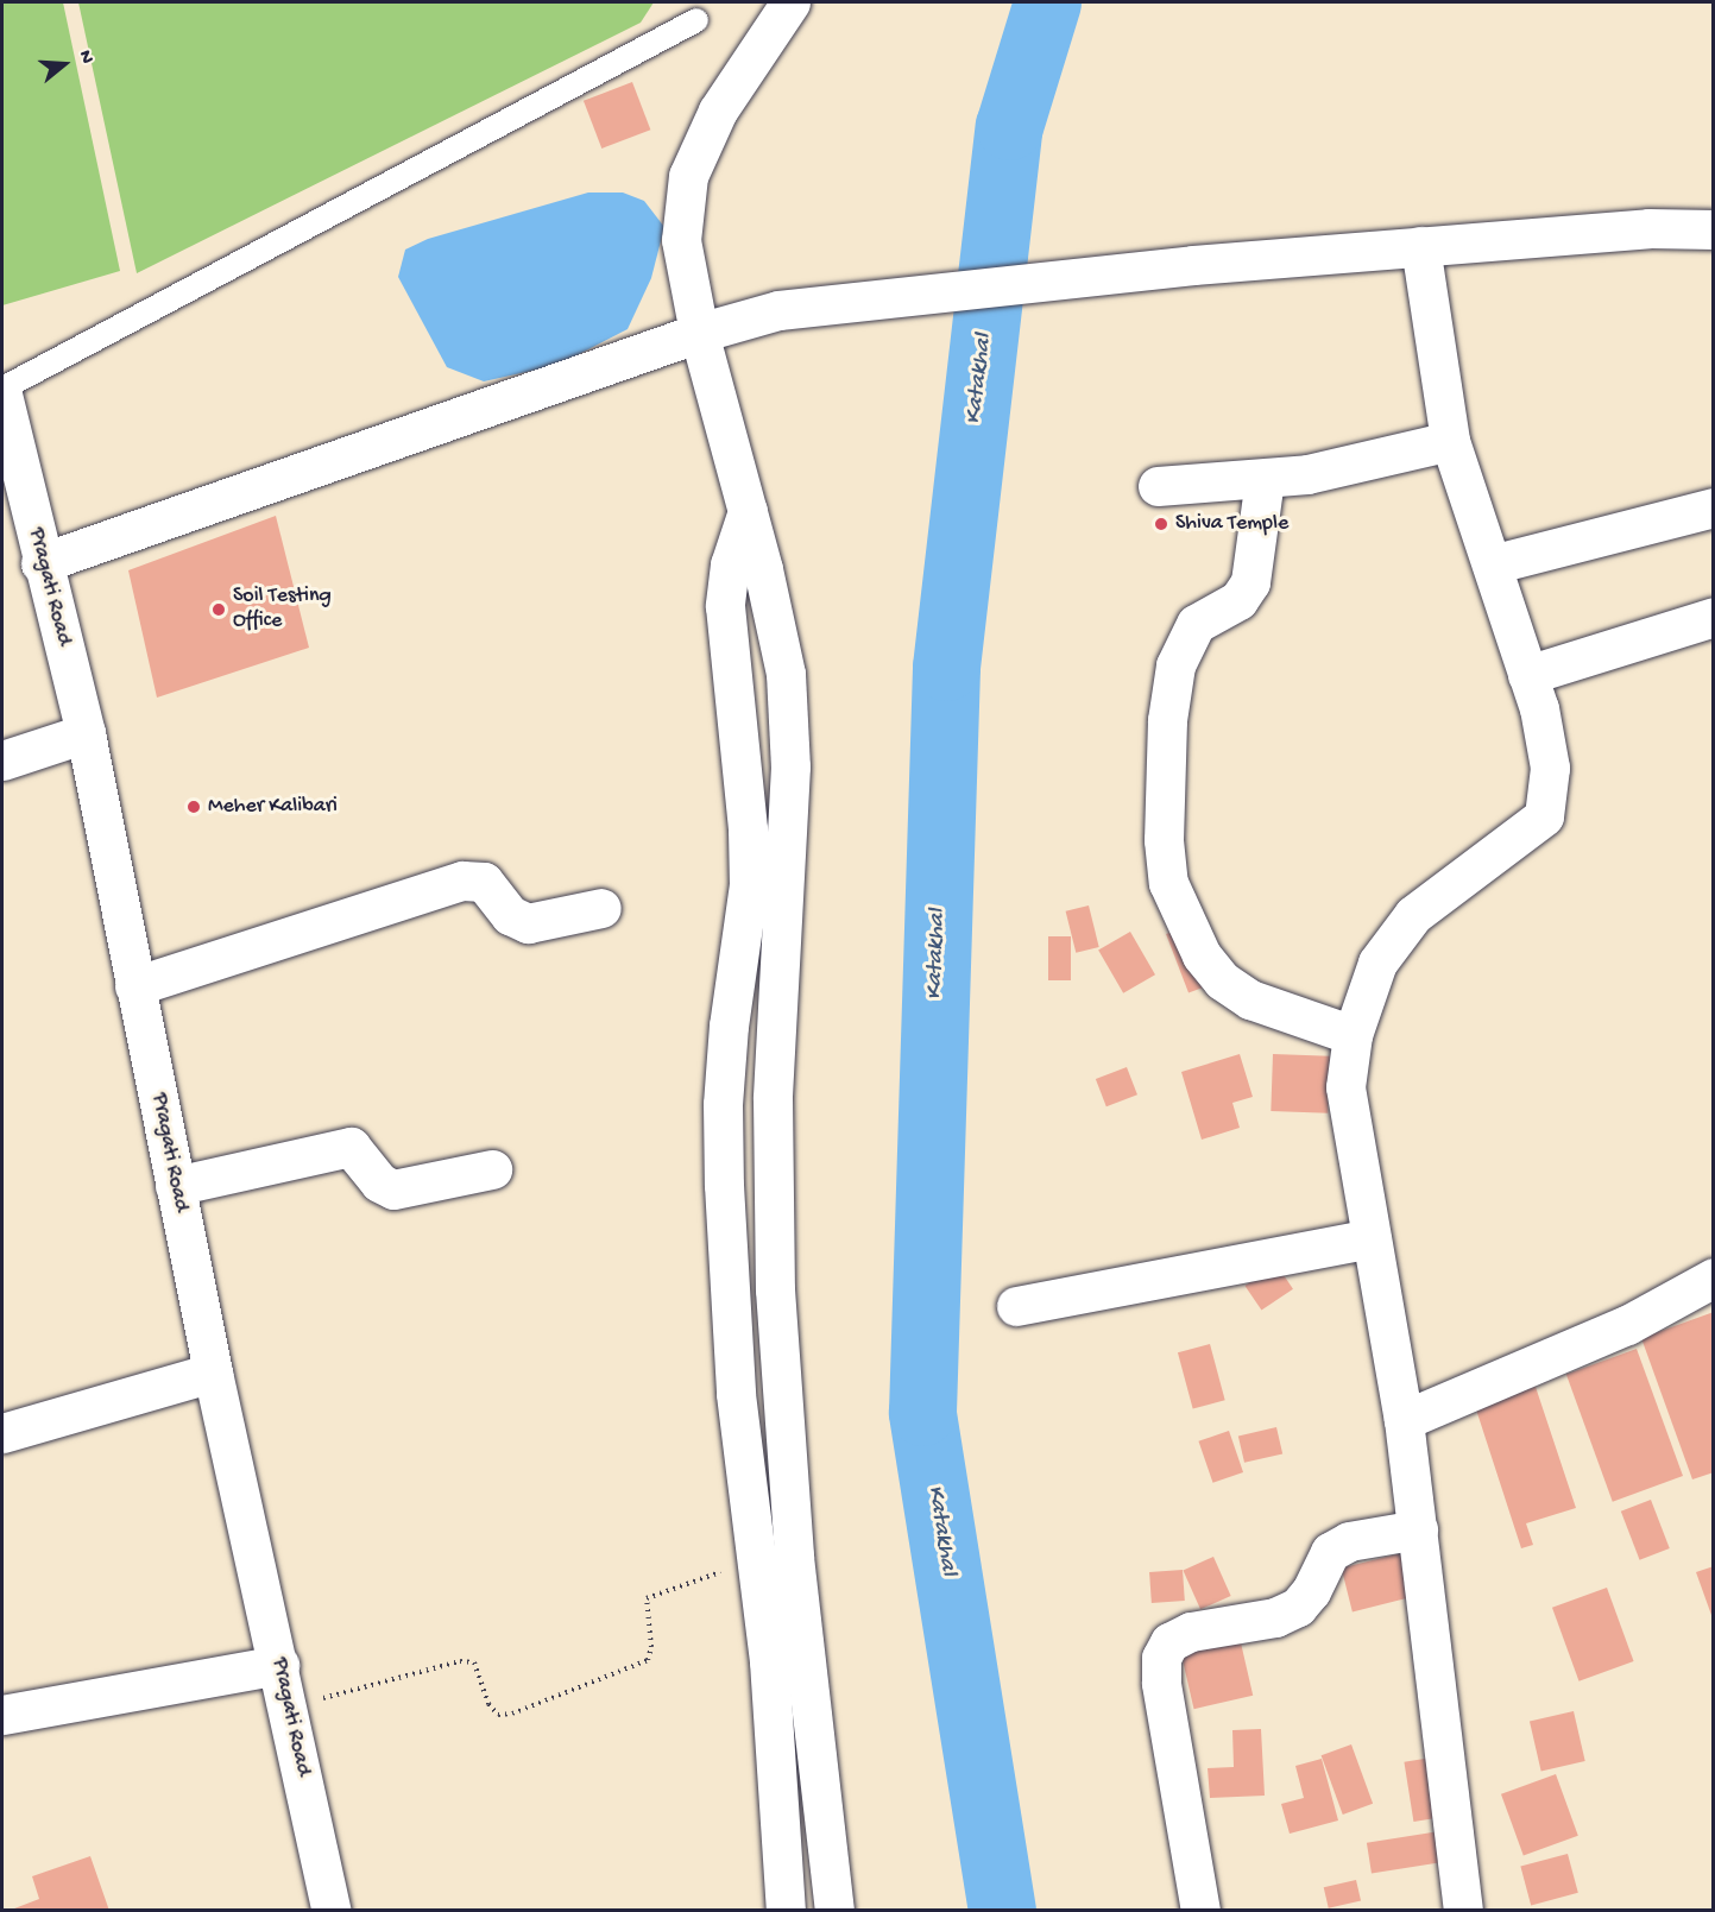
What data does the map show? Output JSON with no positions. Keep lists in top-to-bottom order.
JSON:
{
  "streets": {
    "street": ["Pragati Road"]
  },
  "water": ["Katakhal"],
  "places": ["Shiva Temple", "Soil Testing Office", "Meher Kalibari"],
  "north": "right"
}
